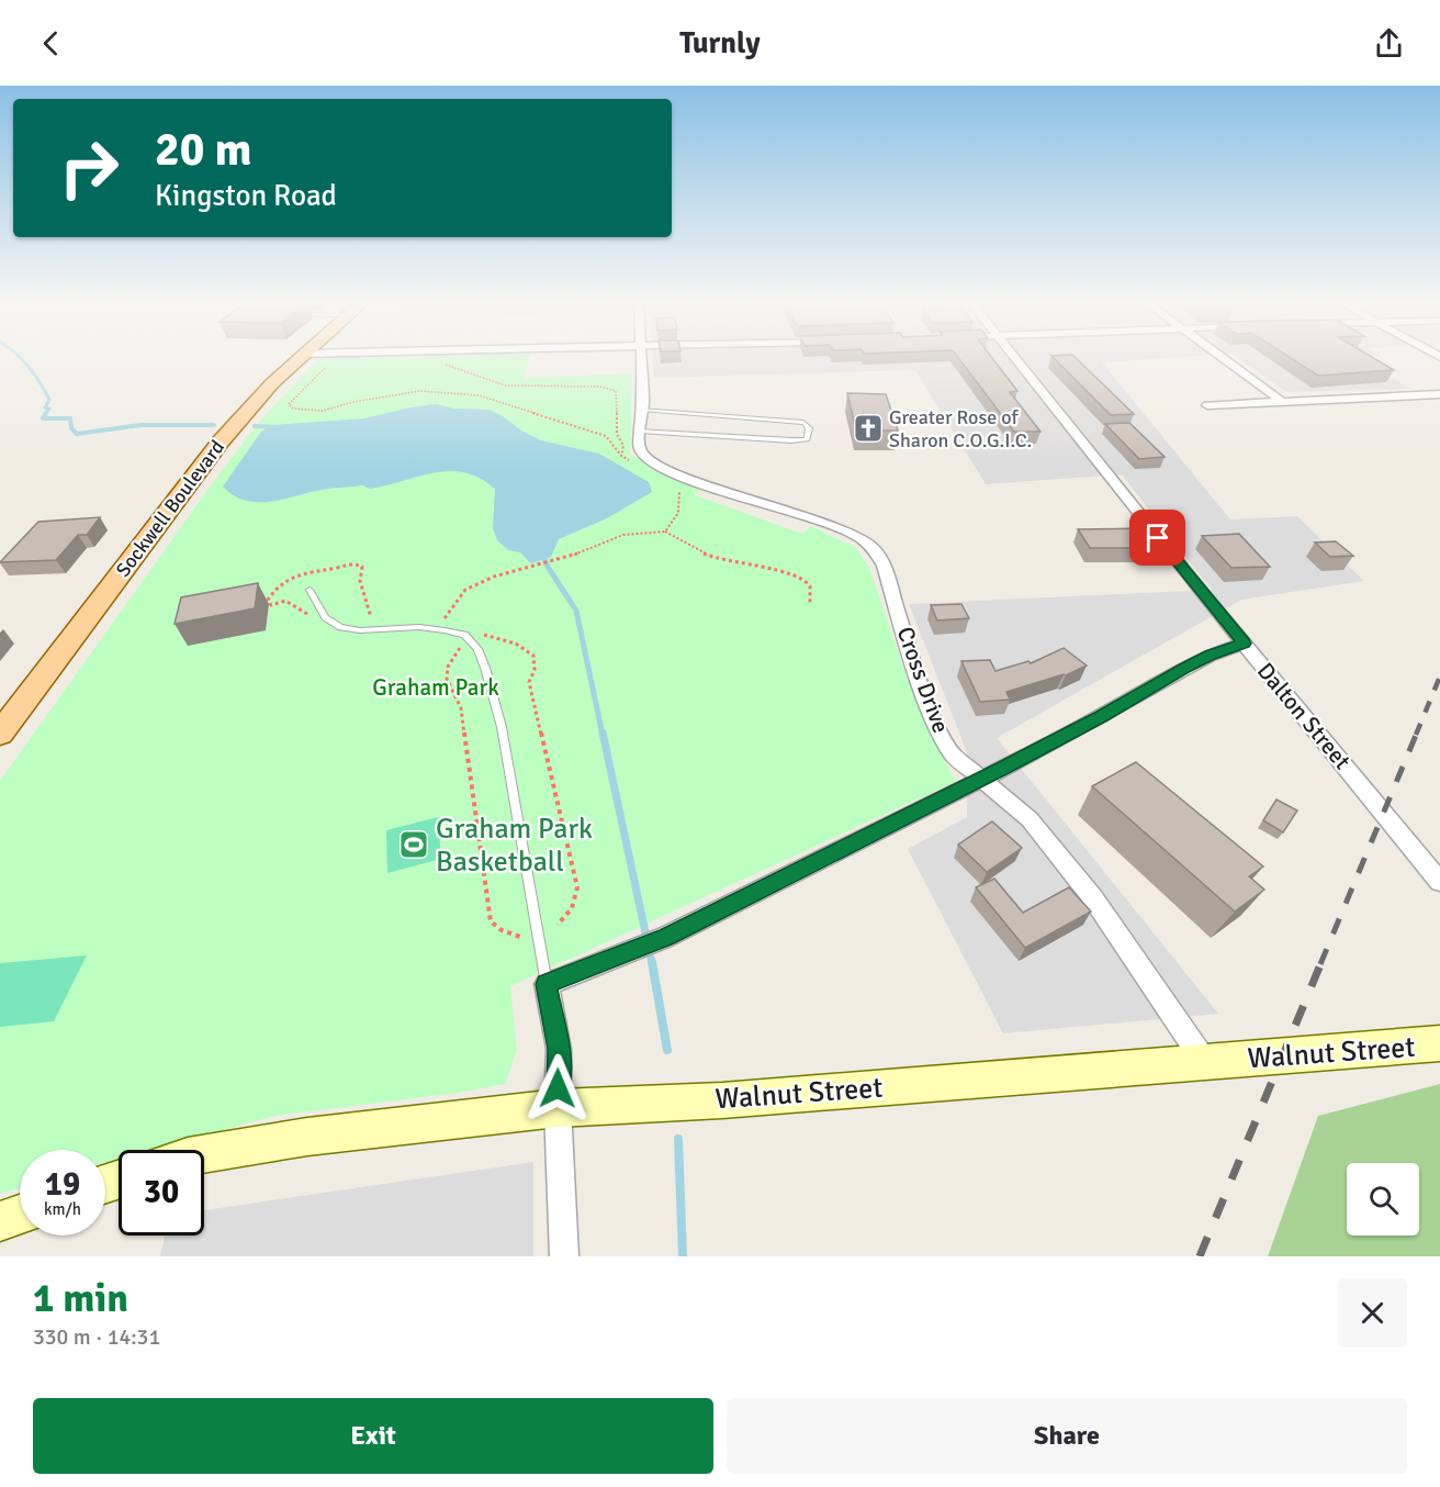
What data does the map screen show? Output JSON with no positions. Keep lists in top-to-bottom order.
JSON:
{
  "streets": {
    "main road": ["Sockwell Boulevard"],
    "street": ["Cross Drive", "Dalton Street", "Walnut Street"]
  },
  "crossings": [
    ["Cross Drive", "Walnut Street"]
  ],
  "parks": ["Graham Park"],
  "places": {
    "church": ["Greater Rose of Sharon C.O.G.I.C."],
    "sports": ["Graham Park Basketball"]
  },
  "page": {
    "header": "Turnly",
    "turn": ["20 m", "Kingston Road"],
    "speed": "19 km/h",
    "limit": "30",
    "heading": ["1 min", "330 m · 14:31"],
    "buttons": ["Exit", "Share"]
  }
}
